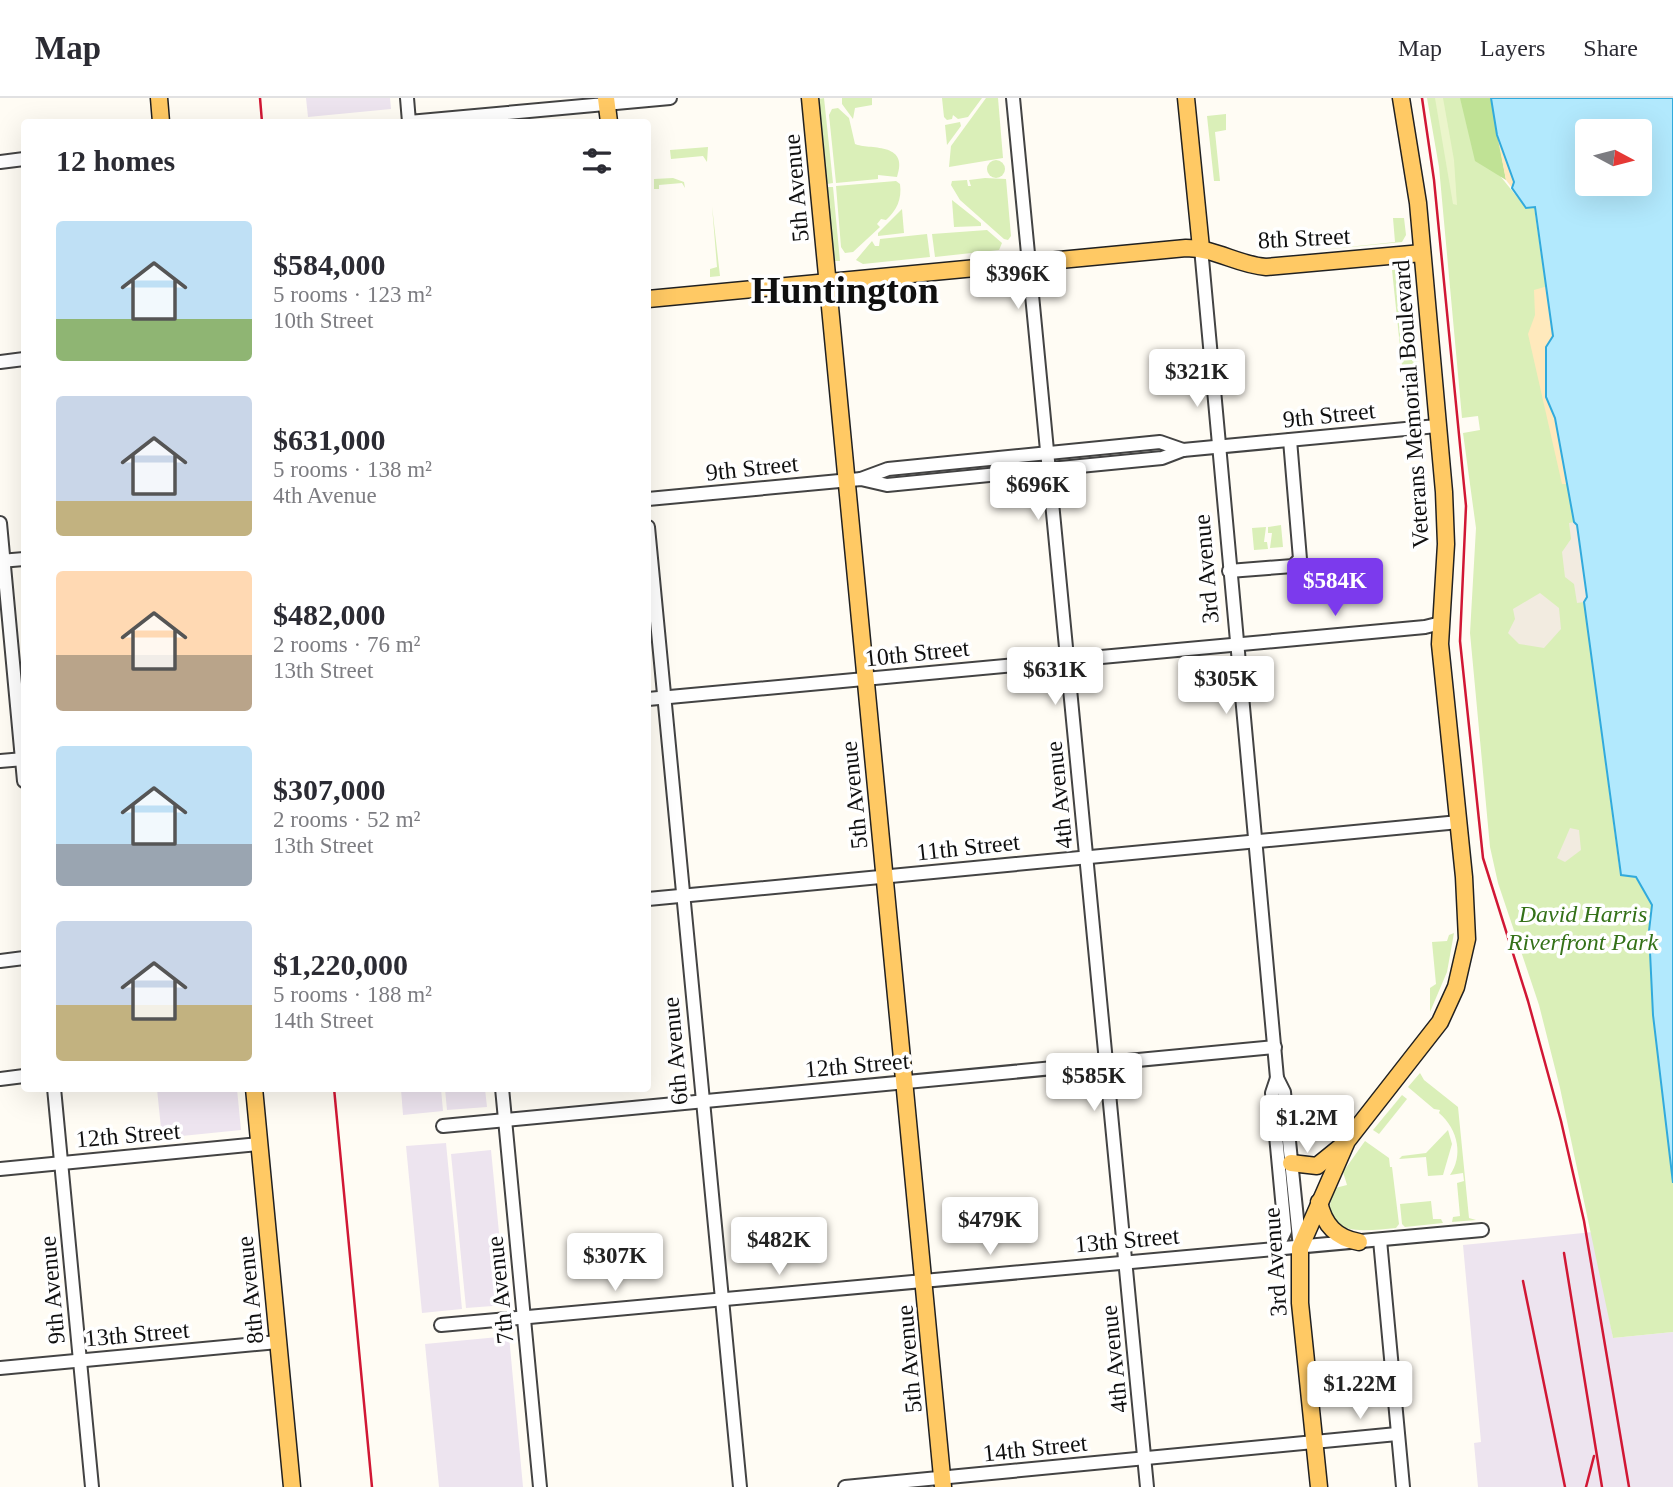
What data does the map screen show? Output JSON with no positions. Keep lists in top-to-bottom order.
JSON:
{
  "streets": {
    "main road": [
      "5th Avenue",
      "8th Street",
      "Veterans Memorial Boulevard",
      "3rd Avenue",
      "8th Avenue"
    ],
    "street": [
      "9th Street",
      "10th Street",
      "4th Avenue",
      "11th Street",
      "6th Avenue",
      "12th Street",
      "13th Street",
      "9th Avenue",
      "7th Avenue",
      "14th Street"
    ]
  },
  "crossings": [
    ["5th Avenue", "8th Street"],
    ["5th Avenue", "9th Street"],
    ["5th Avenue", "10th Street"],
    ["5th Avenue", "11th Street"],
    ["5th Avenue", "12th Street"],
    ["5th Avenue", "13th Street"],
    ["5th Avenue", "14th Street"],
    ["8th Street", "Veterans Memorial Boulevard"],
    ["8th Street", "3rd Avenue"],
    ["8th Street", "4th Avenue"],
    ["Veterans Memorial Boulevard", "9th Street"],
    ["Veterans Memorial Boulevard", "3rd Avenue"],
    ["Veterans Memorial Boulevard", "10th Street"],
    ["Veterans Memorial Boulevard", "11th Street"],
    ["Veterans Memorial Boulevard", "13th Street"],
    ["9th Street", "3rd Avenue"],
    ["9th Street", "4th Avenue"],
    ["3rd Avenue", "10th Street"],
    ["3rd Avenue", "11th Street"],
    ["3rd Avenue", "12th Street"],
    ["3rd Avenue", "13th Street"],
    ["3rd Avenue", "14th Street"],
    ["10th Street", "4th Avenue"],
    ["10th Street", "6th Avenue"],
    ["4th Avenue", "11th Street"],
    ["4th Avenue", "12th Street"],
    ["4th Avenue", "13th Street"],
    ["4th Avenue", "14th Street"],
    ["11th Street", "6th Avenue"],
    ["6th Avenue", "12th Street"],
    ["6th Avenue", "13th Street"],
    ["12th Street", "9th Avenue"],
    ["12th Street", "8th Avenue"],
    ["12th Street", "7th Avenue"],
    ["13th Street", "9th Avenue"],
    ["13th Street", "8th Avenue"],
    ["13th Street", "7th Avenue"]
  ],
  "districts": ["Huntington"],
  "parks": ["David Harris Riverfront Park"],
  "north": "right",
  "page": {
    "header": "Map",
    "nav": ["Map", "Layers", "Share"],
    "heading": "12 homes",
    "list": [
      {
        "name": "$584,000",
        "note": "5 rooms · 123 m² · 10th Street"
      },
      {
        "name": "$631,000",
        "note": "5 rooms · 138 m² · 4th Avenue"
      },
      {
        "name": "$482,000",
        "note": "2 rooms · 76 m² · 13th Street"
      },
      {
        "name": "$307,000",
        "note": "2 rooms · 52 m² · 13th Street"
      },
      {
        "name": "$1,220,000",
        "note": "5 rooms · 188 m² · 14th Street"
      }
    ],
    "price": [
      "$396K",
      "$321K",
      "$696K",
      "$584K",
      "$631K",
      "$305K",
      "$585K",
      "$1.2M",
      "$479K",
      "$482K",
      "$307K",
      "$1.22M"
    ]
  }
}
